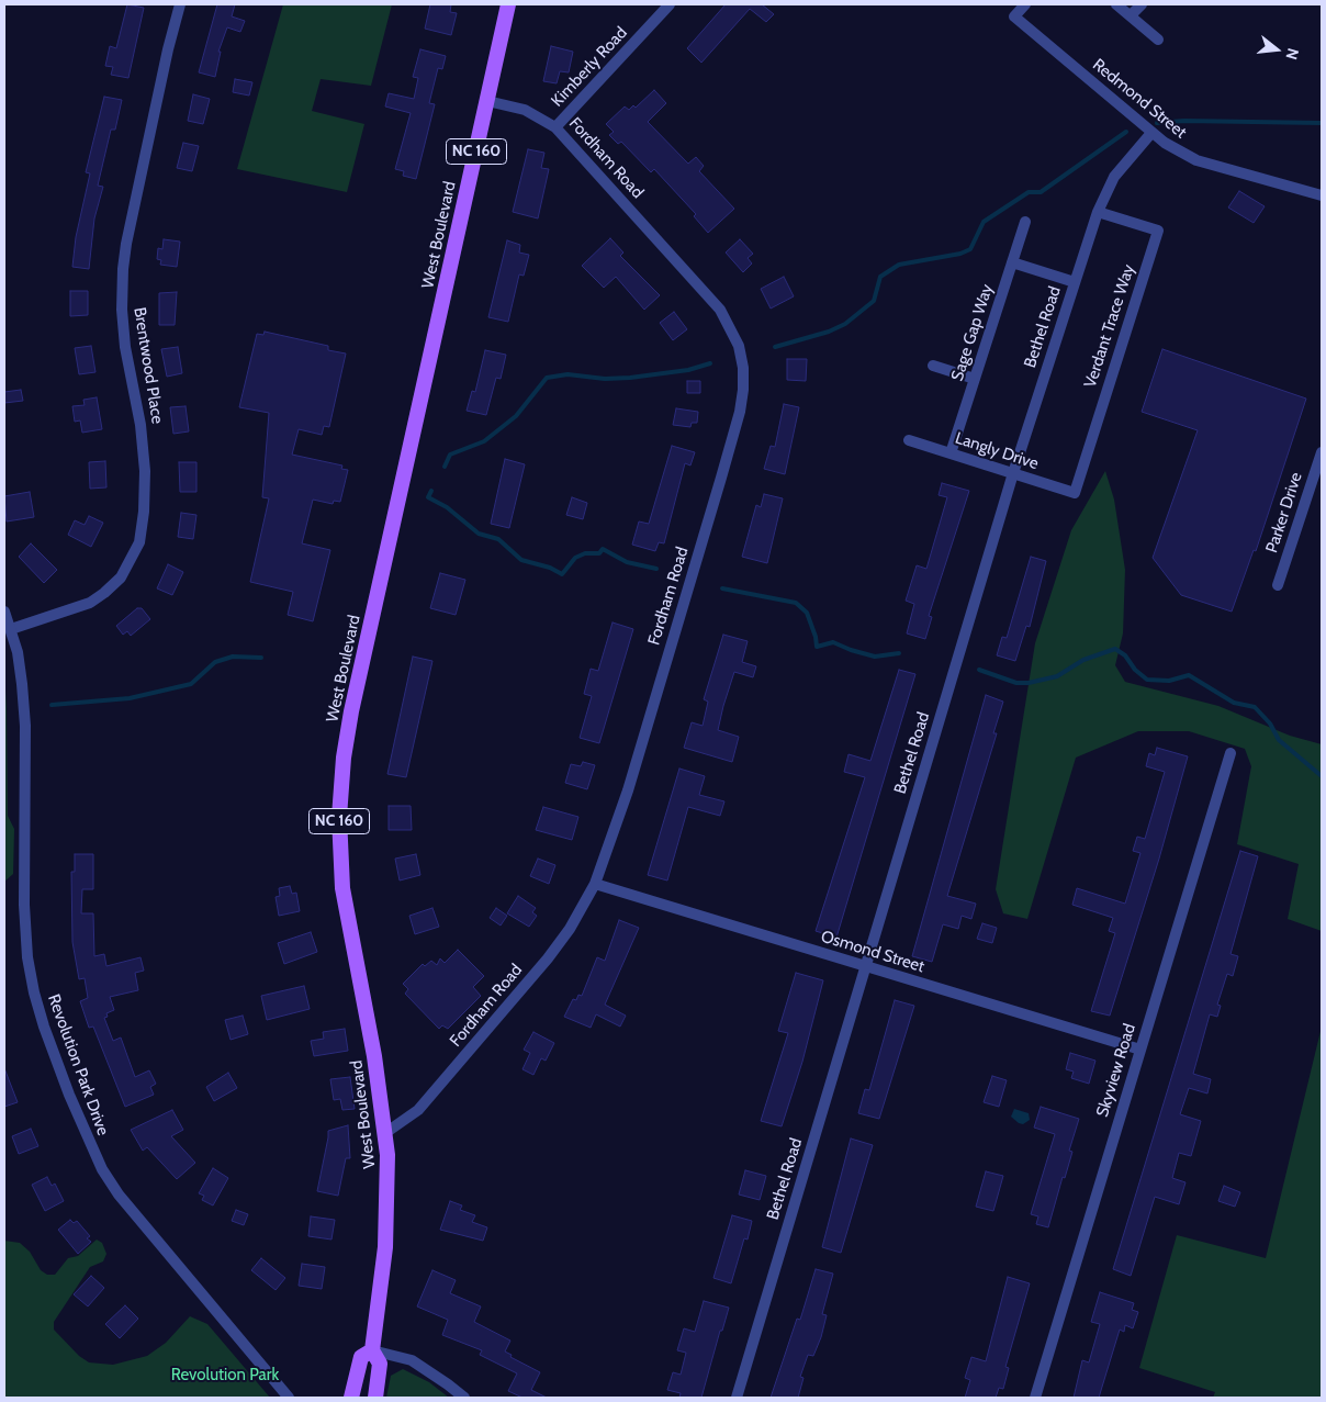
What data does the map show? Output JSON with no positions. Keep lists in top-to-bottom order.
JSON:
{
  "streets": {
    "main road": ["NC 160", "West Boulevard"],
    "street": [
      "Kimberly Road",
      "Redmond Street",
      "Fordham Road",
      "Verdant Trace Way",
      "Bethel Road",
      "Sage Gap Way",
      "Brentwood Place",
      "Langly Drive",
      "Parker Drive",
      "Osmond Street",
      "Revolution Park Drive",
      "Skyview Road"
    ]
  },
  "crossings": [
    ["Kimberly Road", "Fordham Road"],
    ["Redmond Street", "Bethel Road"],
    ["Fordham Road", "West Boulevard"],
    ["Fordham Road", "Osmond Street"],
    ["Verdant Trace Way", "Bethel Road"],
    ["Verdant Trace Way", "Langly Drive"],
    ["Bethel Road", "Langly Drive"],
    ["Bethel Road", "Osmond Street"],
    ["Sage Gap Way", "Langly Drive"],
    ["Brentwood Place", "Revolution Park Drive"],
    ["Osmond Street", "Skyview Road"]
  ],
  "parks": ["Revolution Park"],
  "north": "right"
}
